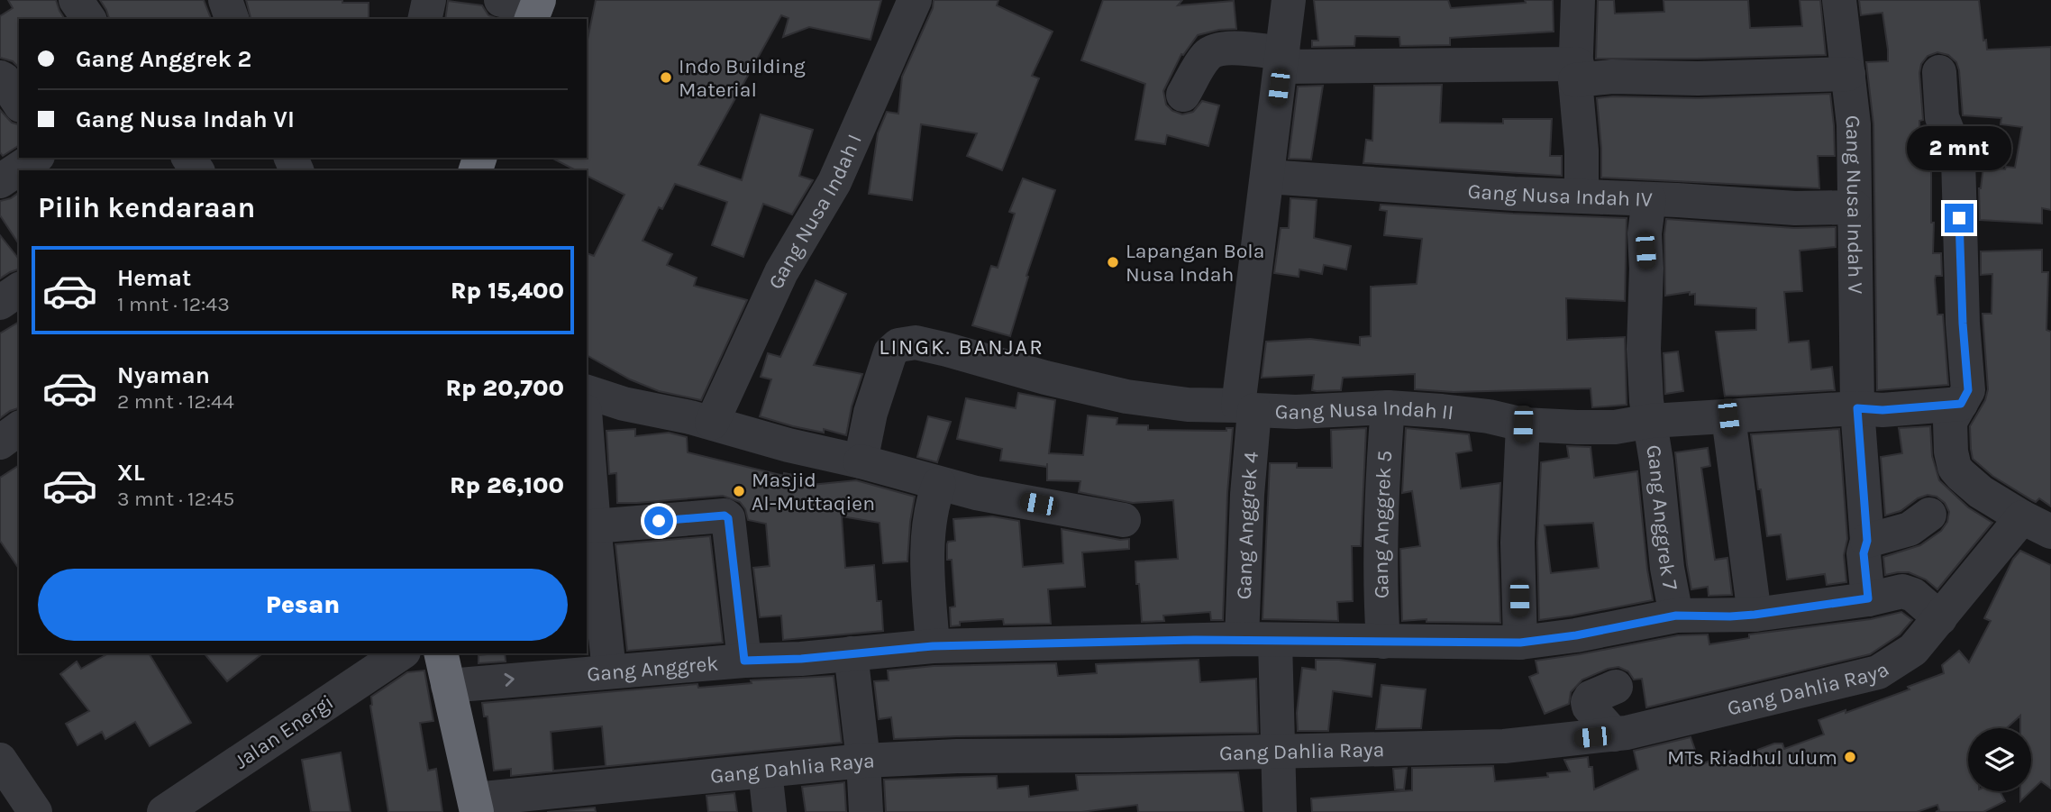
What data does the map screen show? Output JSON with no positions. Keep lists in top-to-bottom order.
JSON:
{
  "streets": {
    "street": [
      "Gang Nusa Indah IV",
      "Gang Nusa Indah V",
      "Gang Nusa Indah I",
      "Gang Nusa Indah II",
      "Gang Anggrek 7",
      "Gang Anggrek 4",
      "Gang Anggrek 5",
      "Gang Anggrek",
      "Gang Dahlia Raya",
      "Jalan Energi"
    ]
  },
  "crossings": [
    ["Gang Nusa Indah IV", "Gang Nusa Indah V"],
    ["Gang Nusa Indah IV", "Gang Anggrek 7"],
    ["Gang Nusa Indah IV", "Gang Anggrek 4"],
    ["Gang Nusa Indah V", "Gang Nusa Indah II"],
    ["Gang Nusa Indah V", "Gang Anggrek"],
    ["Gang Nusa Indah II", "Gang Anggrek 7"],
    ["Gang Nusa Indah II", "Gang Anggrek 4"],
    ["Gang Nusa Indah II", "Gang Anggrek 5"],
    ["Gang Anggrek 7", "Gang Anggrek"],
    ["Gang Anggrek 4", "Gang Anggrek"],
    ["Gang Anggrek 4", "Gang Dahlia Raya"],
    ["Gang Anggrek 5", "Gang Anggrek"],
    ["Gang Anggrek", "Gang Dahlia Raya"]
  ],
  "districts": ["LINGK. BANJAR"],
  "places": [
    "Indo Building Material",
    "Lapangan Bola Nusa Indah",
    "Masjid Al-Muttaqien",
    "MTs Riadhul ulum"
  ],
  "page": {
    "banner": ["Gang Anggrek 2", "Gang Nusa Indah VI"],
    "bubble": "2 mnt",
    "heading": "Pilih kendaraan",
    "list": [
      {
        "name": "Hemat",
        "note": "1 mnt · 12:43",
        "value": "Rp 15,400"
      },
      {
        "name": "Nyaman",
        "note": "2 mnt · 12:44",
        "value": "Rp 20,700"
      },
      {
        "name": "XL",
        "note": "3 mnt · 12:45",
        "value": "Rp 26,100"
      }
    ],
    "buttons": "Pesan"
  }
}
